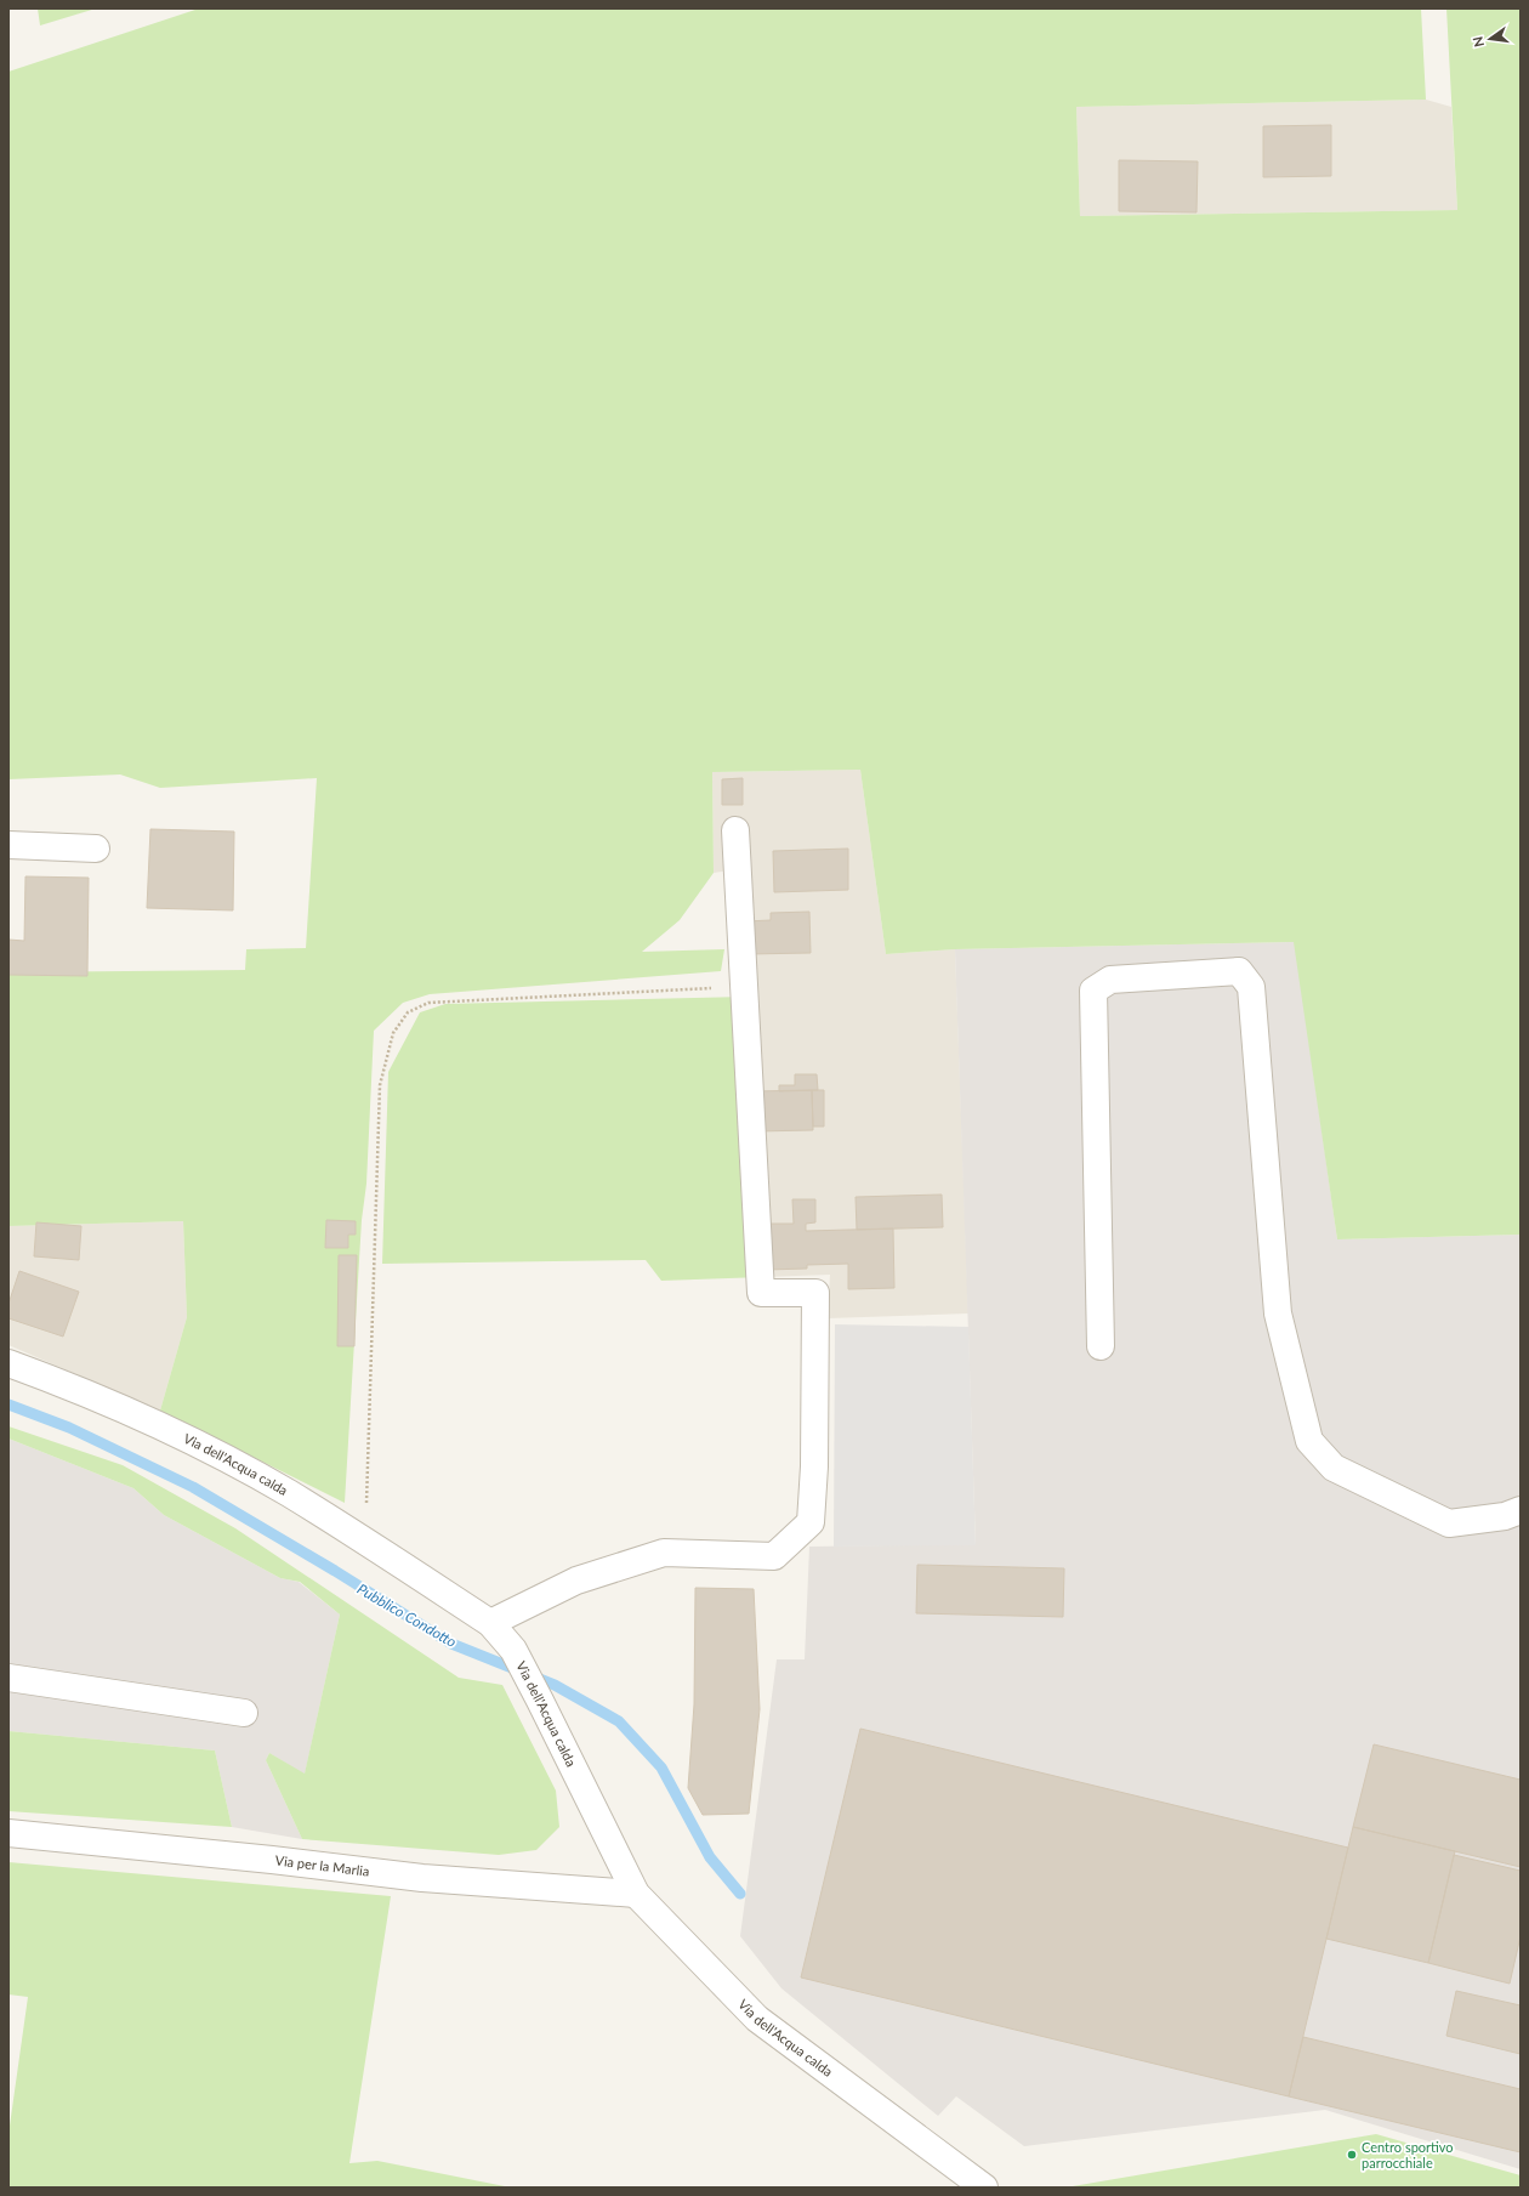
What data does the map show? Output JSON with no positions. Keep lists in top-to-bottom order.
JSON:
{
  "streets": {
    "street": ["Via dell'Acqua calda", "Via per la Marlia"]
  },
  "crossings": [
    ["Via dell'Acqua calda", "Via per la Marlia"]
  ],
  "water": ["Pubblico Condotto"],
  "places": ["Centro sportivo parrocchiale"],
  "north": "left"
}
